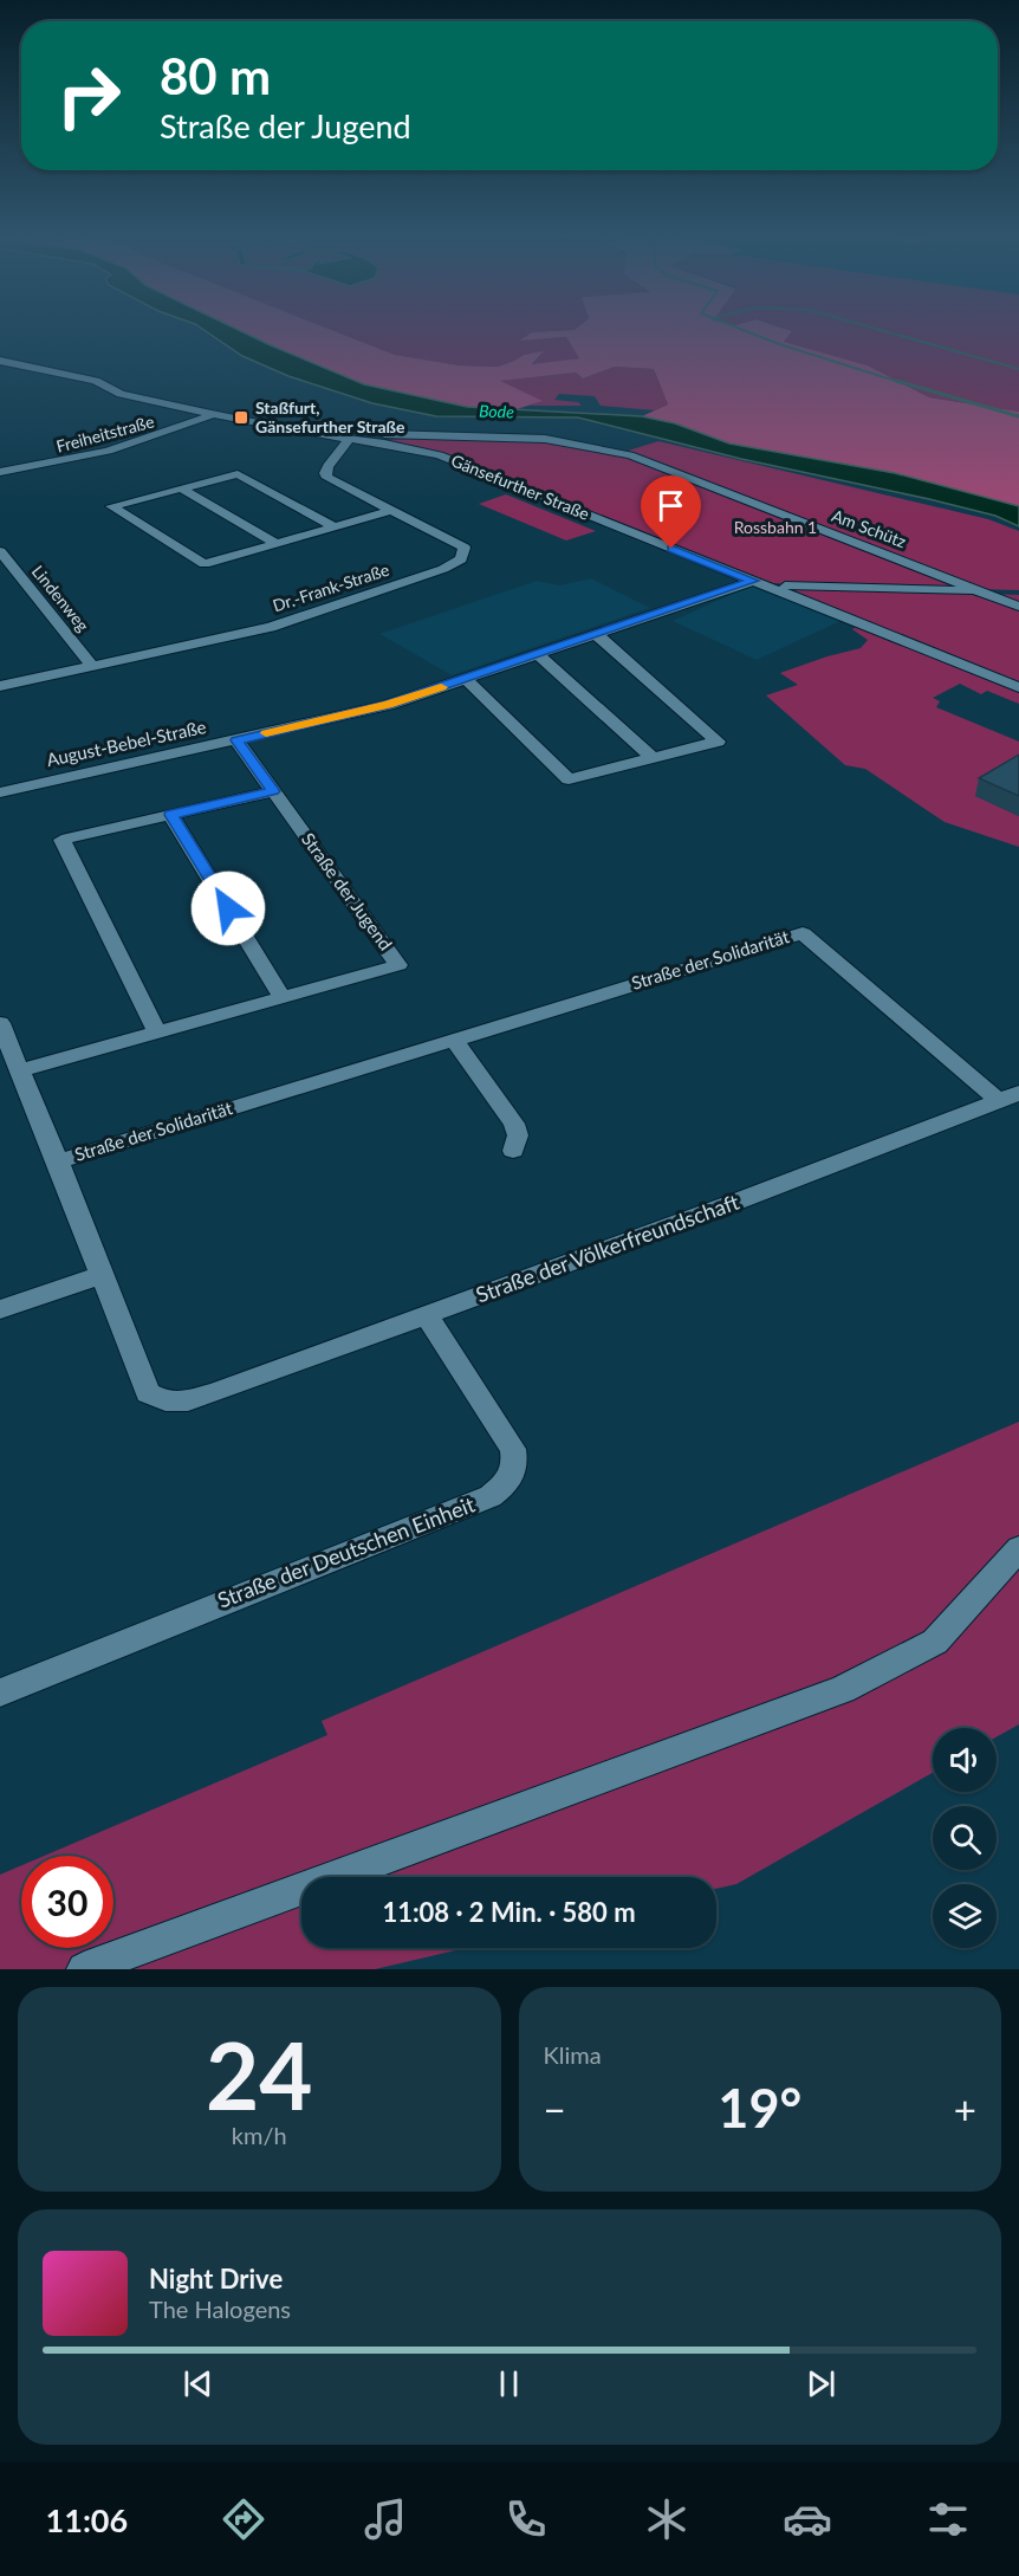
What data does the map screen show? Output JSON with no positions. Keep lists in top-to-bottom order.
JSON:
{
  "streets": {
    "street": [
      "Freiheitstraße",
      "Gänsefurther Straße",
      "Am Schütz",
      "Dr.-Frank-Straße",
      "Lindenweg",
      "August-Bebel-Straße",
      "Straße der Jugend",
      "Straße der Solidarität",
      "Straße der Völkerfreundschaft",
      "Straße der Deutschen Einheit"
    ]
  },
  "crossings": [
    ["Freiheitstraße", "Gänsefurther Straße"],
    ["Gänsefurther Straße", "Am Schütz"],
    ["Gänsefurther Straße", "Dr.-Frank-Straße"],
    ["Gänsefurther Straße", "August-Bebel-Straße"],
    ["Dr.-Frank-Straße", "Lindenweg"],
    ["August-Bebel-Straße", "Straße der Jugend"],
    ["Straße der Jugend", "Straße der Solidarität"],
    ["Straße der Solidarität", "Straße der Völkerfreundschaft"],
    ["Straße der Völkerfreundschaft", "Straße der Deutschen Einheit"]
  ],
  "water": ["Bode"],
  "parks": ["Rossbahn 1"],
  "places": {
    "transit": ["Staßfurt, Gänsefurther Straße"]
  },
  "page": {
    "turn": ["80 m", "Straße der Jugend"],
    "limit": "30",
    "trip": "11:08 · 2 Min. · 580 m",
    "tile": [
      ["24", "km/h"],
      "Klima"
    ],
    "heat": ["−", "19°", "+"],
    "song": ["Night Drive", "The Halogens"],
    "tabs": "11:06"
  }
}
